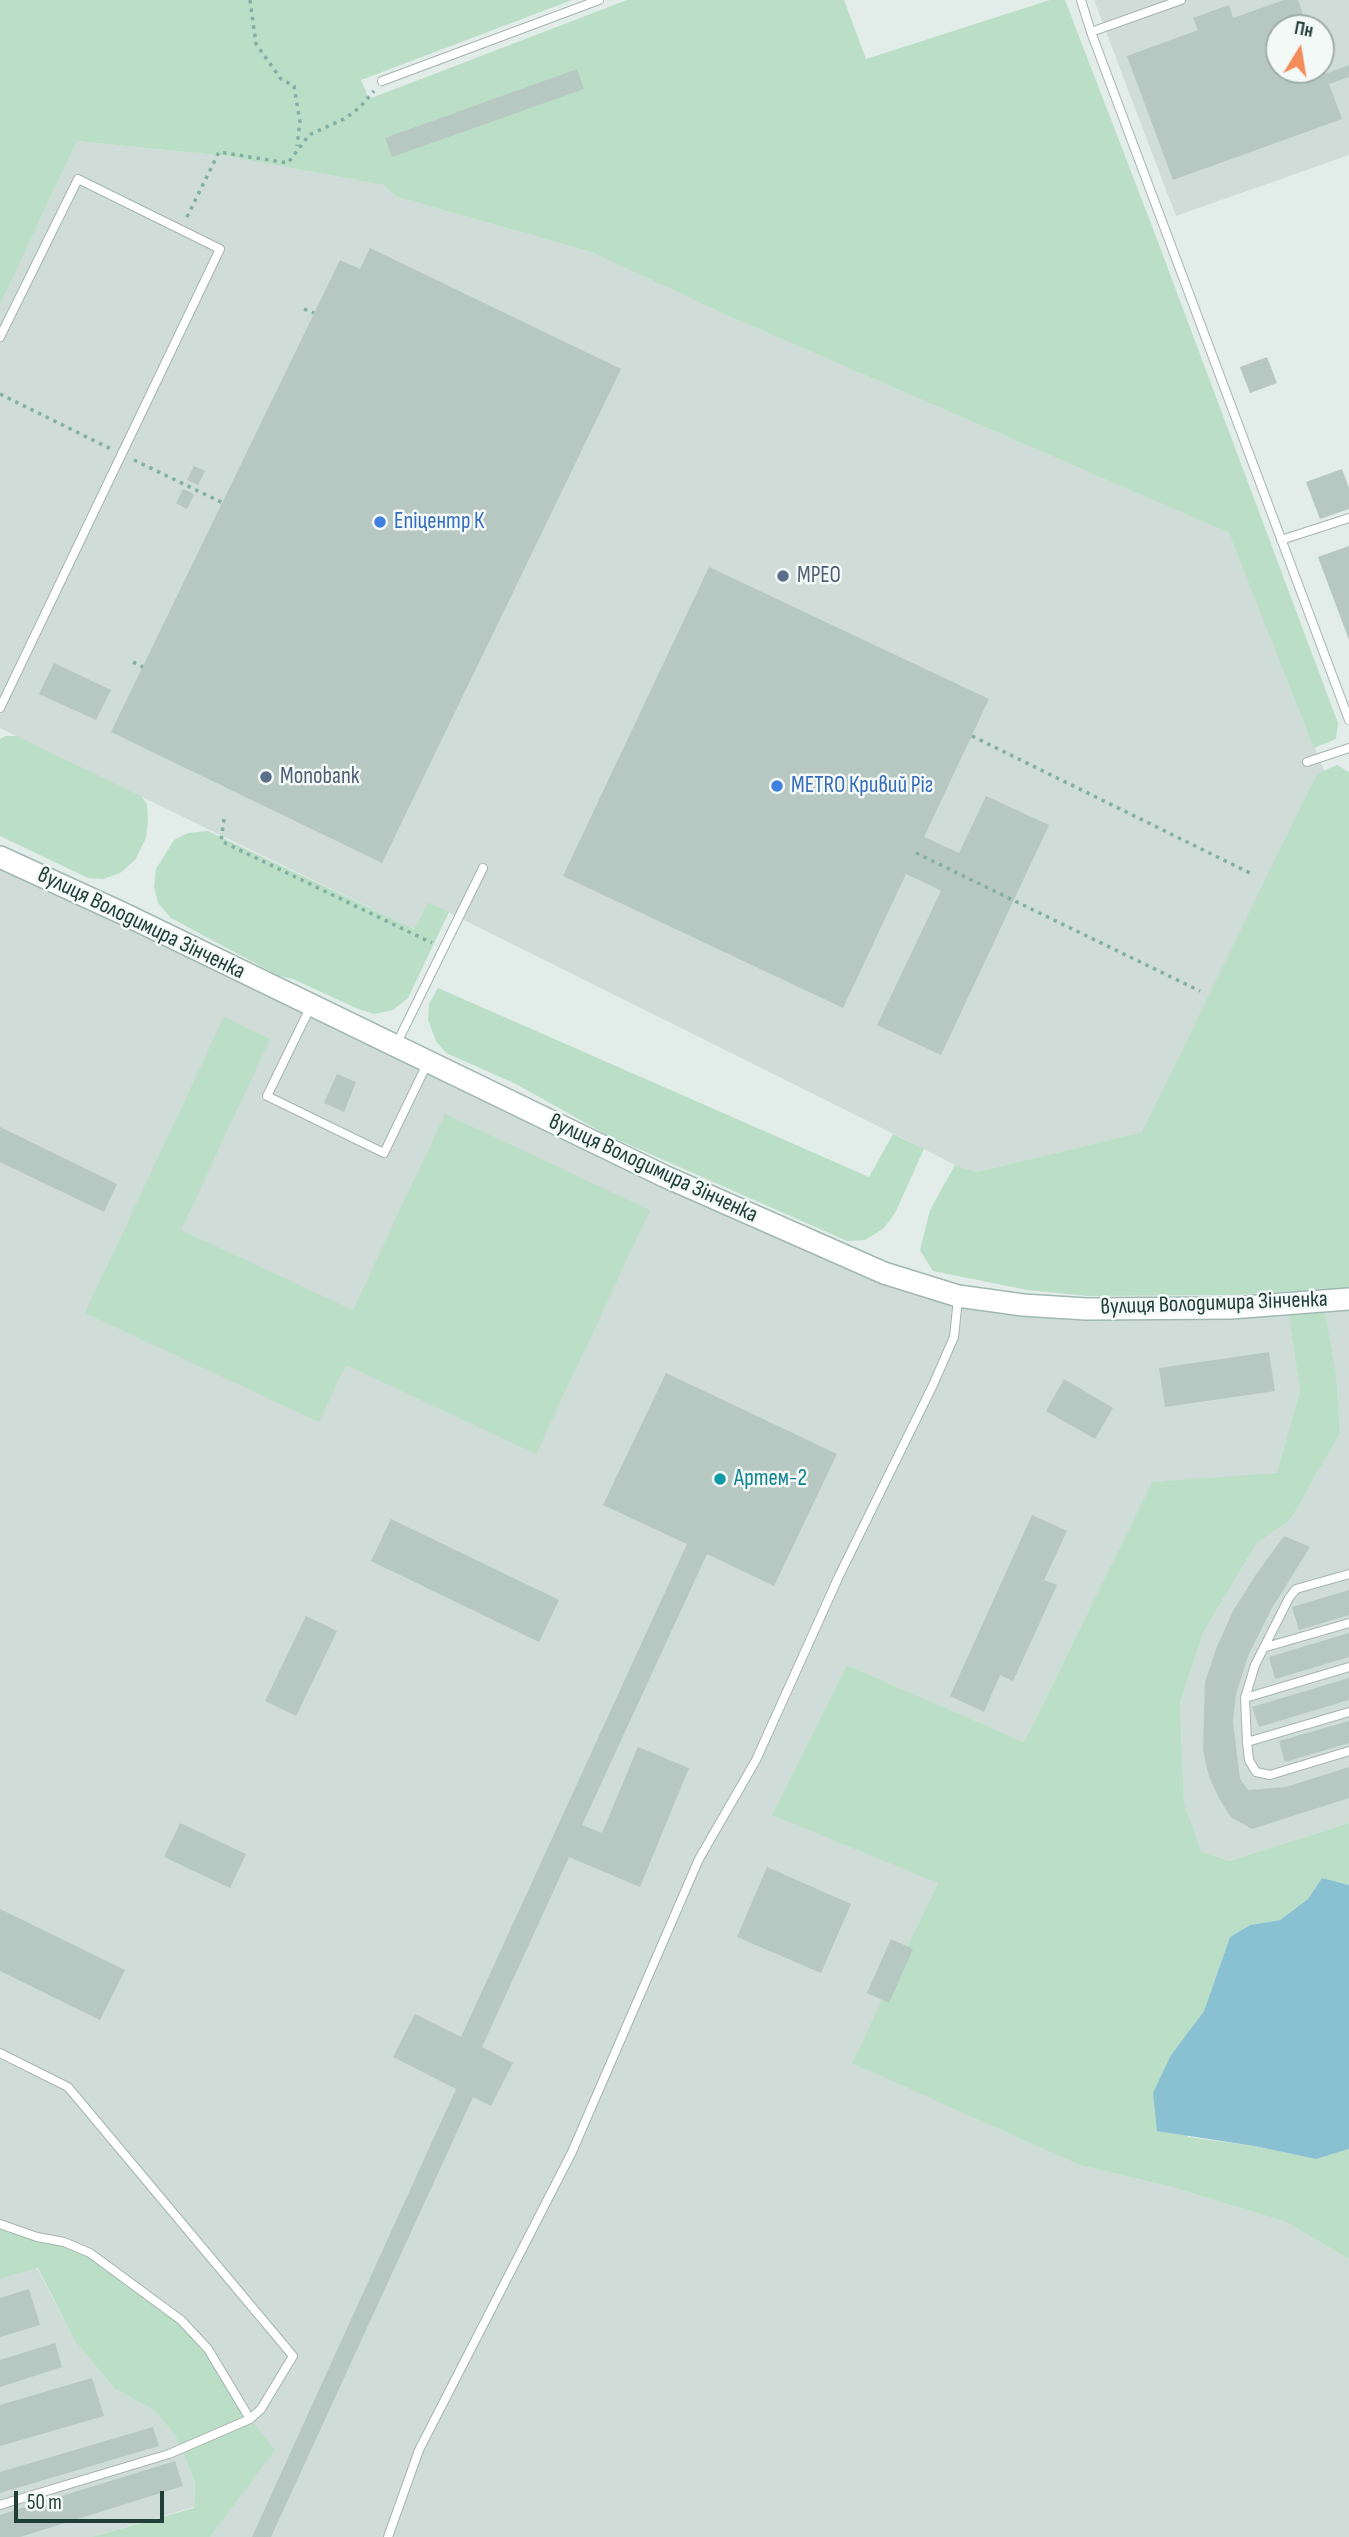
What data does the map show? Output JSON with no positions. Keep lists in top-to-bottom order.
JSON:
{
  "streets": {
    "main road": ["вулиця Володимира Зінченка"]
  },
  "places": [
    "Епіцентр К",
    "МРЕО",
    "Monobank",
    "METRO Кривий Ріг",
    "Артем-2"
  ],
  "scale_bar": "50 m",
  "north": "top"
}
